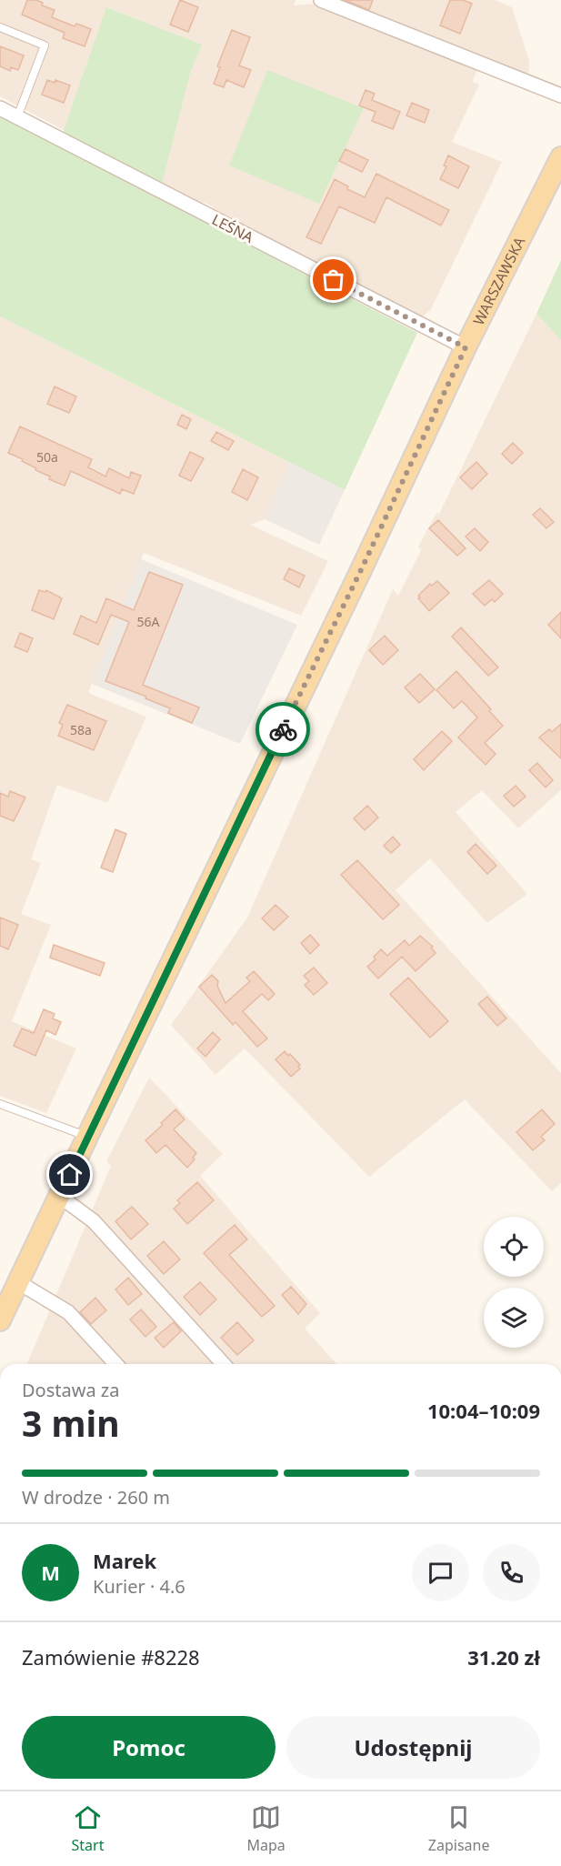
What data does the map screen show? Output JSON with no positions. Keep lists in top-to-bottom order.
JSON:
{
  "streets": {
    "main road": ["WARSZAWSKA"],
    "street": ["LEŚNA"]
  },
  "crossings": [
    ["LEŚNA", "WARSZAWSKA"]
  ],
  "house_numbers": ["50a", "56A", "58a"],
  "page": {
    "heading": ["3 min", "Dostawa za", "10:04–10:09"],
    "panel": [
      "Marek",
      "Kurier · 4.6",
      "Zamówienie #8228",
      "31.20 zł"
    ],
    "bar": "W drodze · 260 m",
    "round": "M",
    "buttons": ["Pomoc", "Udostępnij"],
    "tabs": ["Start", "Mapa", "Zapisane"]
  }
}
